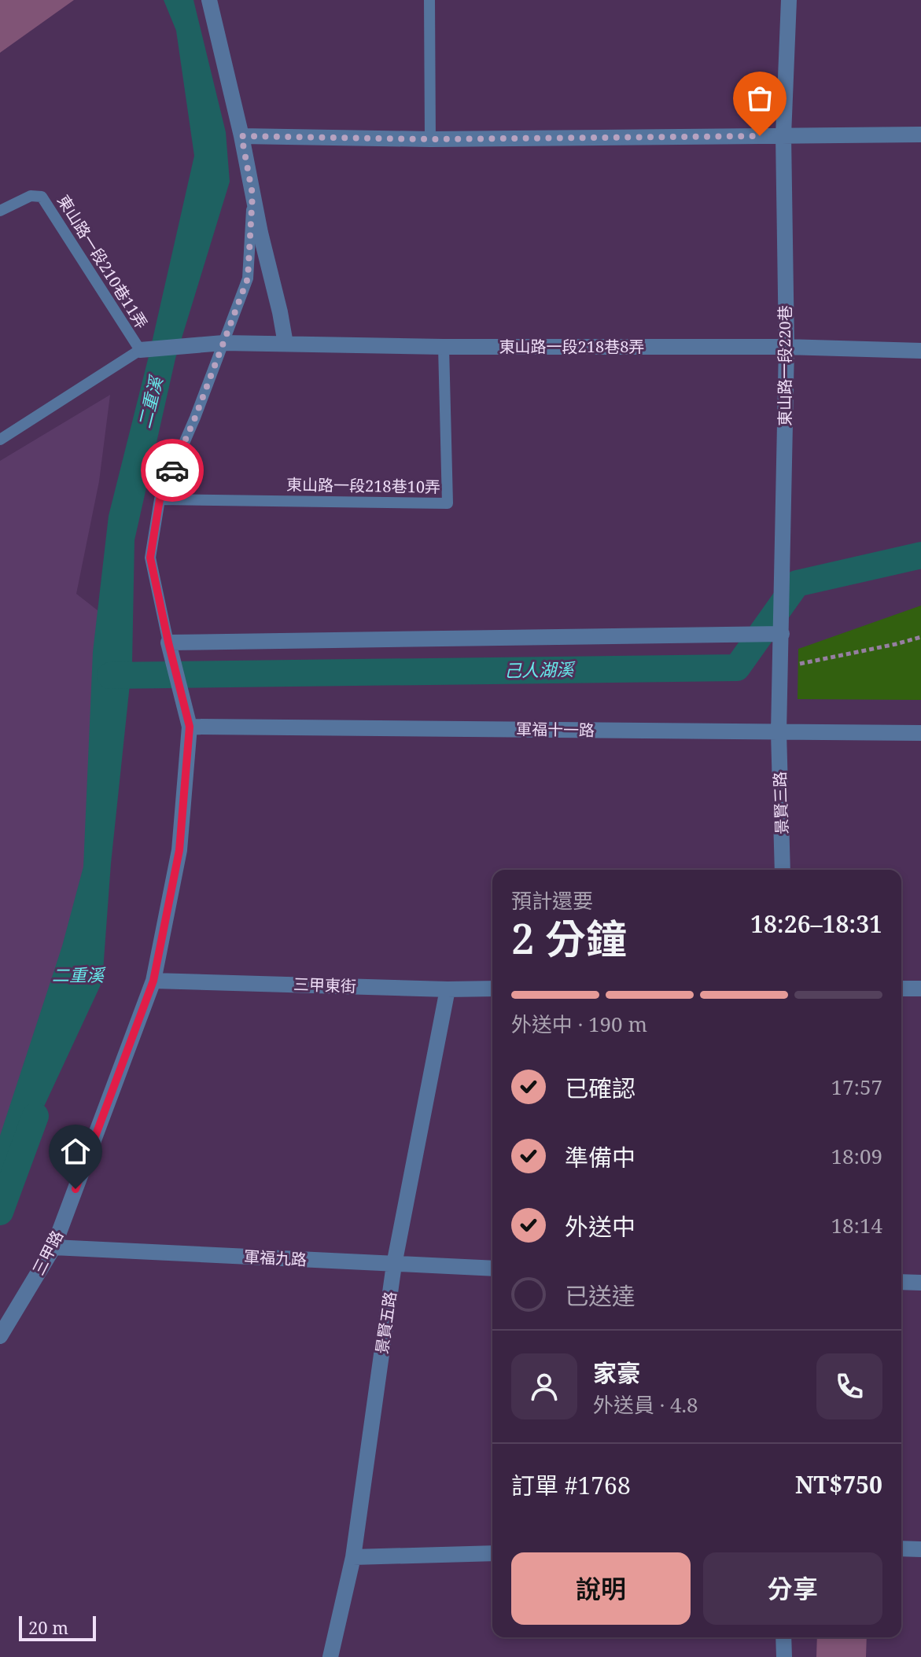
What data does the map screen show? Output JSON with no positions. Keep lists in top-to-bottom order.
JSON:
{
  "streets": {
    "street": [
      "東山路一段218巷8弄",
      "東山路一段220巷",
      "軍福十一路",
      "景賢三路",
      "三甲東街",
      "三甲路",
      "軍福九路",
      "景賢五路"
    ],
    "lane": ["東山路一段210巷11弄", "東山路一段218巷10弄"]
  },
  "crossings": [
    ["東山路一段210巷11弄", "東山路一段218巷8弄"],
    ["東山路一段218巷8弄", "東山路一段220巷"],
    ["東山路一段218巷8弄", "東山路一段218巷10弄"],
    ["東山路一段220巷", "軍福十一路"],
    ["東山路一段220巷", "景賢三路"],
    ["軍福十一路", "景賢三路"],
    ["軍福十一路", "三甲路"],
    ["三甲東街", "三甲路"],
    ["三甲東街", "景賢五路"],
    ["三甲路", "軍福九路"],
    ["軍福九路", "景賢五路"]
  ],
  "water": ["二重溪", "己人湖溪"],
  "scale_bar": "20 m",
  "page": {
    "heading": ["2 分鐘", "預計還要", "18:26–18:31"],
    "panel": [
      "家豪",
      "外送員 · 4.8",
      "訂單 #1768",
      "NT$750"
    ],
    "bar": "外送中 · 190 m",
    "list": [
      ["已確認", "17:57"],
      ["準備中", "18:09"],
      ["外送中", "18:14"],
      "已送達"
    ],
    "buttons": ["說明", "分享"],
    "scale": "20 m"
  }
}
